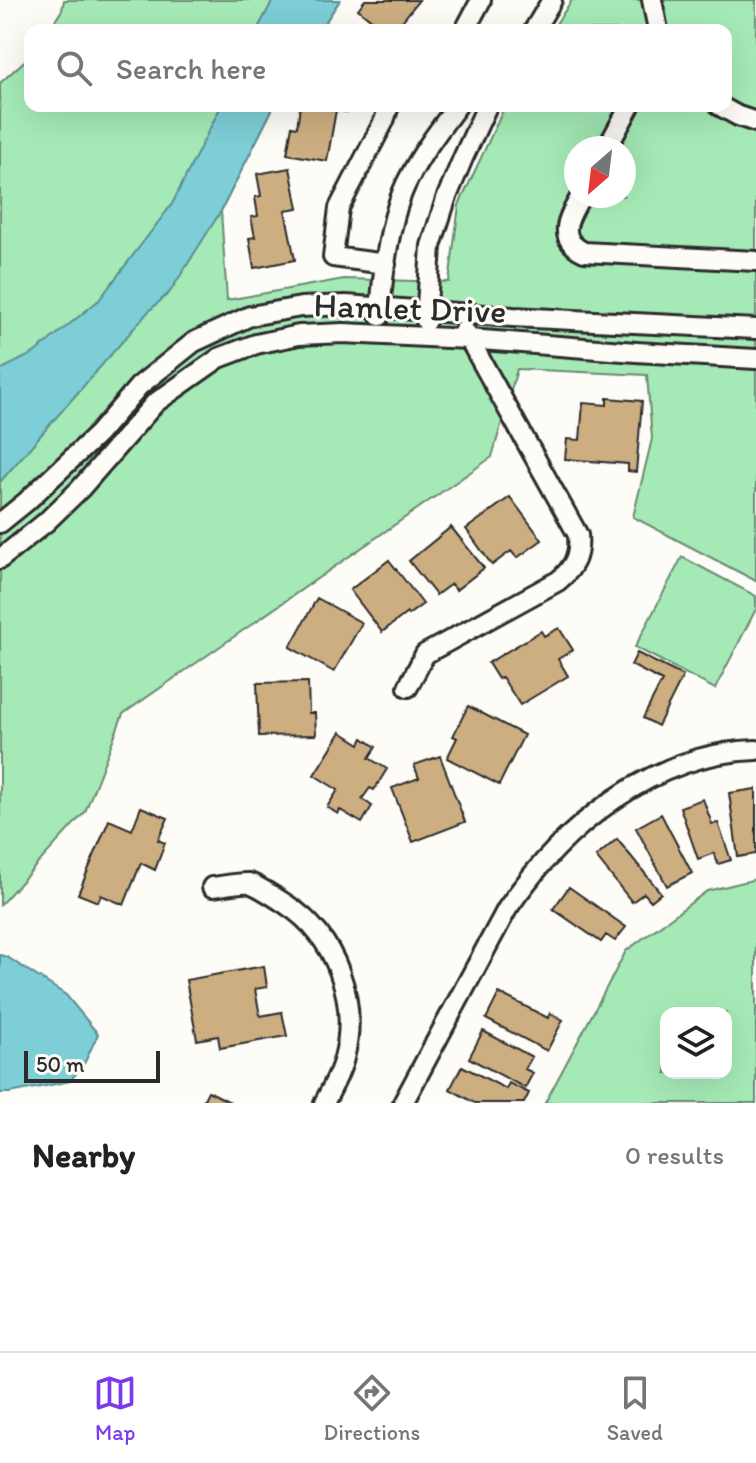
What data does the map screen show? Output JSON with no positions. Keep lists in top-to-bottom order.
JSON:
{
  "streets": {
    "street": ["Hamlet Drive"]
  },
  "scale_bar": "50 m",
  "north": "bottom left",
  "page": {
    "search": "Search here",
    "scale": "50 m",
    "heading": ["Nearby", "0 results"],
    "nav": ["Map", "Directions", "Saved"]
  }
}
